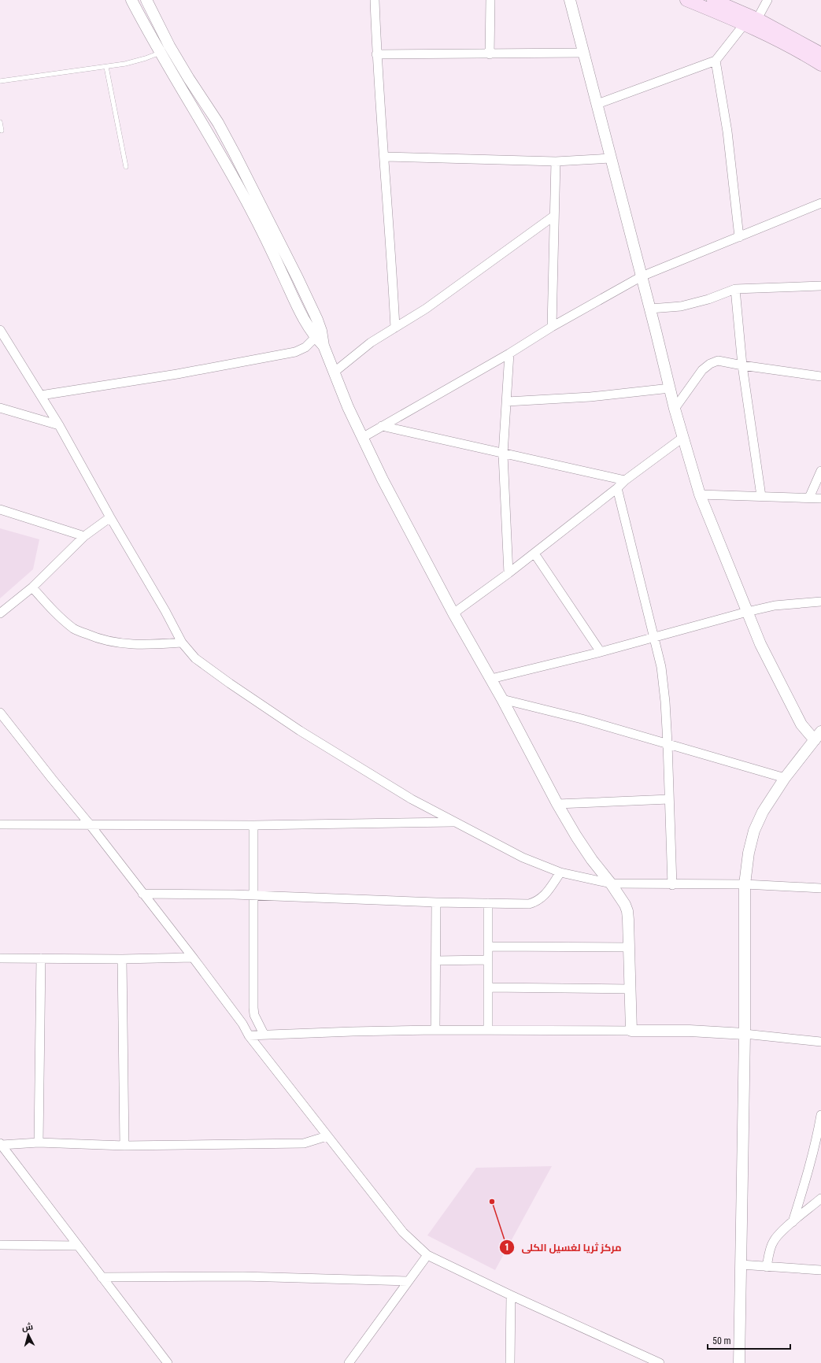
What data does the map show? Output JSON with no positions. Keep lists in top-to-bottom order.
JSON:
{
  "places": ["مركز ثريا لغسيل الكلى"],
  "scale_bar": "50 m",
  "north": "top"
}
